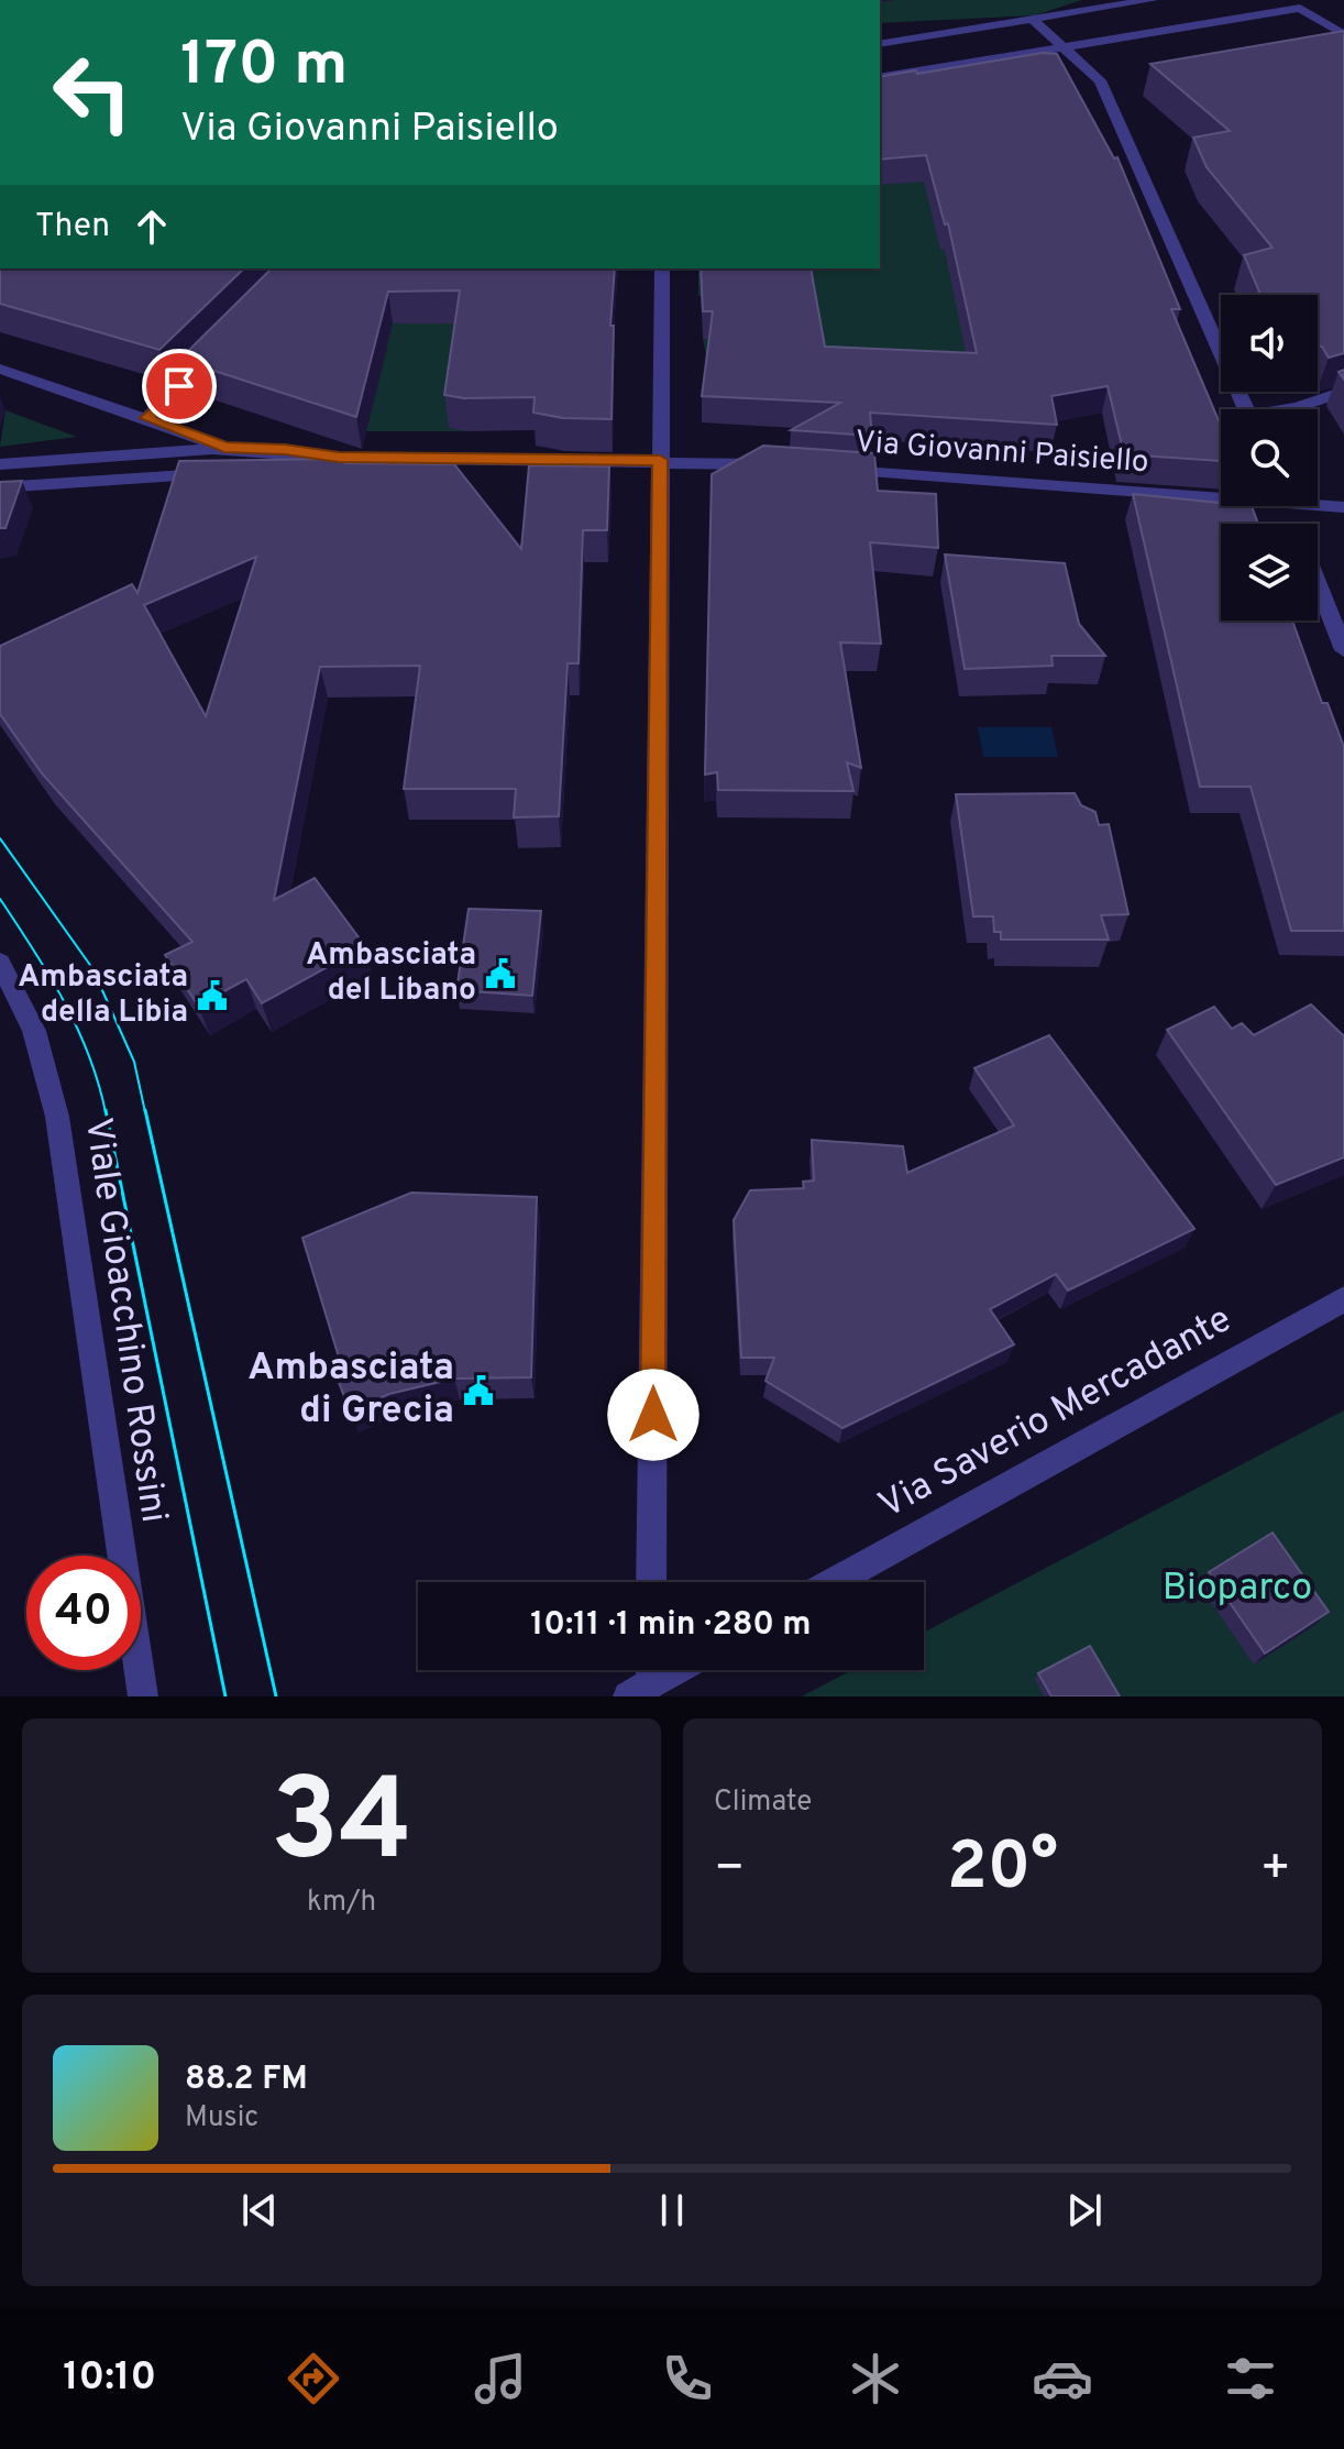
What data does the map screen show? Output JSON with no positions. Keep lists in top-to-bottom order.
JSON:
{
  "streets": {
    "street": ["Via Giovanni Paisiello", "Viale Gioacchino Rossini", "Via Saverio Mercadante"]
  },
  "parks": ["Bioparco"],
  "places": {
    "public building": ["Ambasciata del Libano", "Ambasciata della Libia", "Ambasciata di Grecia"]
  },
  "page": {
    "turn": ["170 m", "Via Giovanni Paisiello"],
    "then": "Then",
    "limit": "40",
    "trip": "10:11 · 1 min · 280 m",
    "tile": [
      ["34", "km/h"],
      "Climate"
    ],
    "heat": ["−", "20°", "+"],
    "song": ["88.2 FM", "Music"],
    "tabs": "10:10"
  }
}
